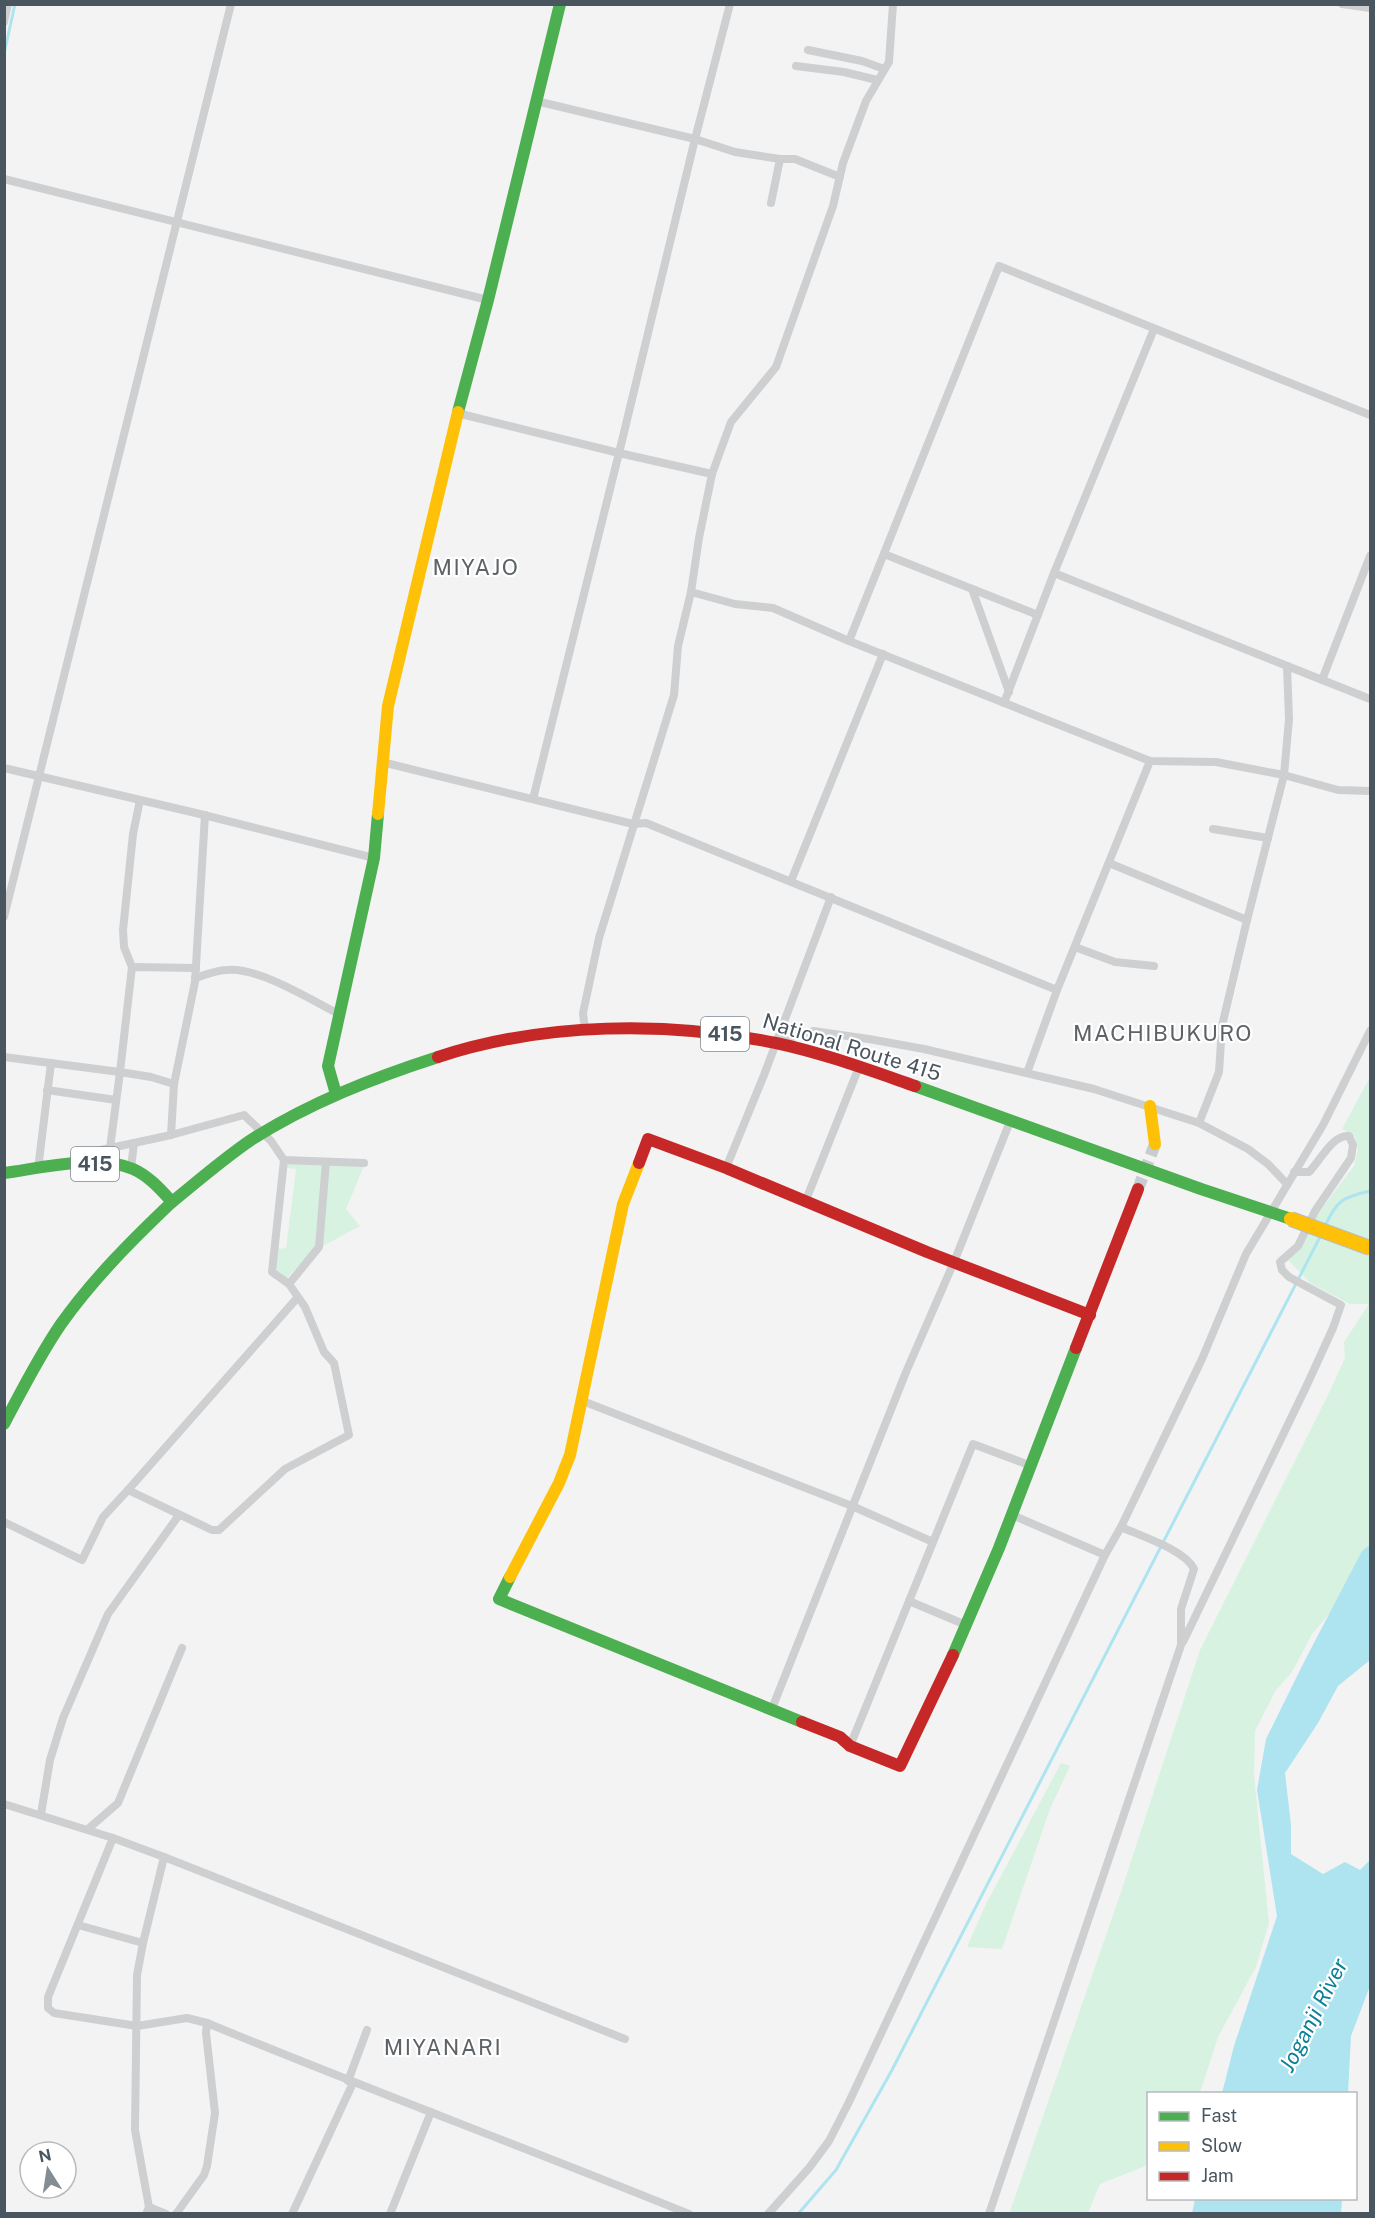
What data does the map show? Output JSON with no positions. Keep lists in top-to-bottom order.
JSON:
{
  "streets": {
    "main road": ["415", "National Route 415"]
  },
  "crossings": [
    ["415", "National Route 415"]
  ],
  "districts": ["MIYAJO", "MACHIBUKURO", "MIYANARI"],
  "water": ["Joganji River"],
  "legend": ["Fast", "Slow", "Jam"],
  "north": "top"
}
